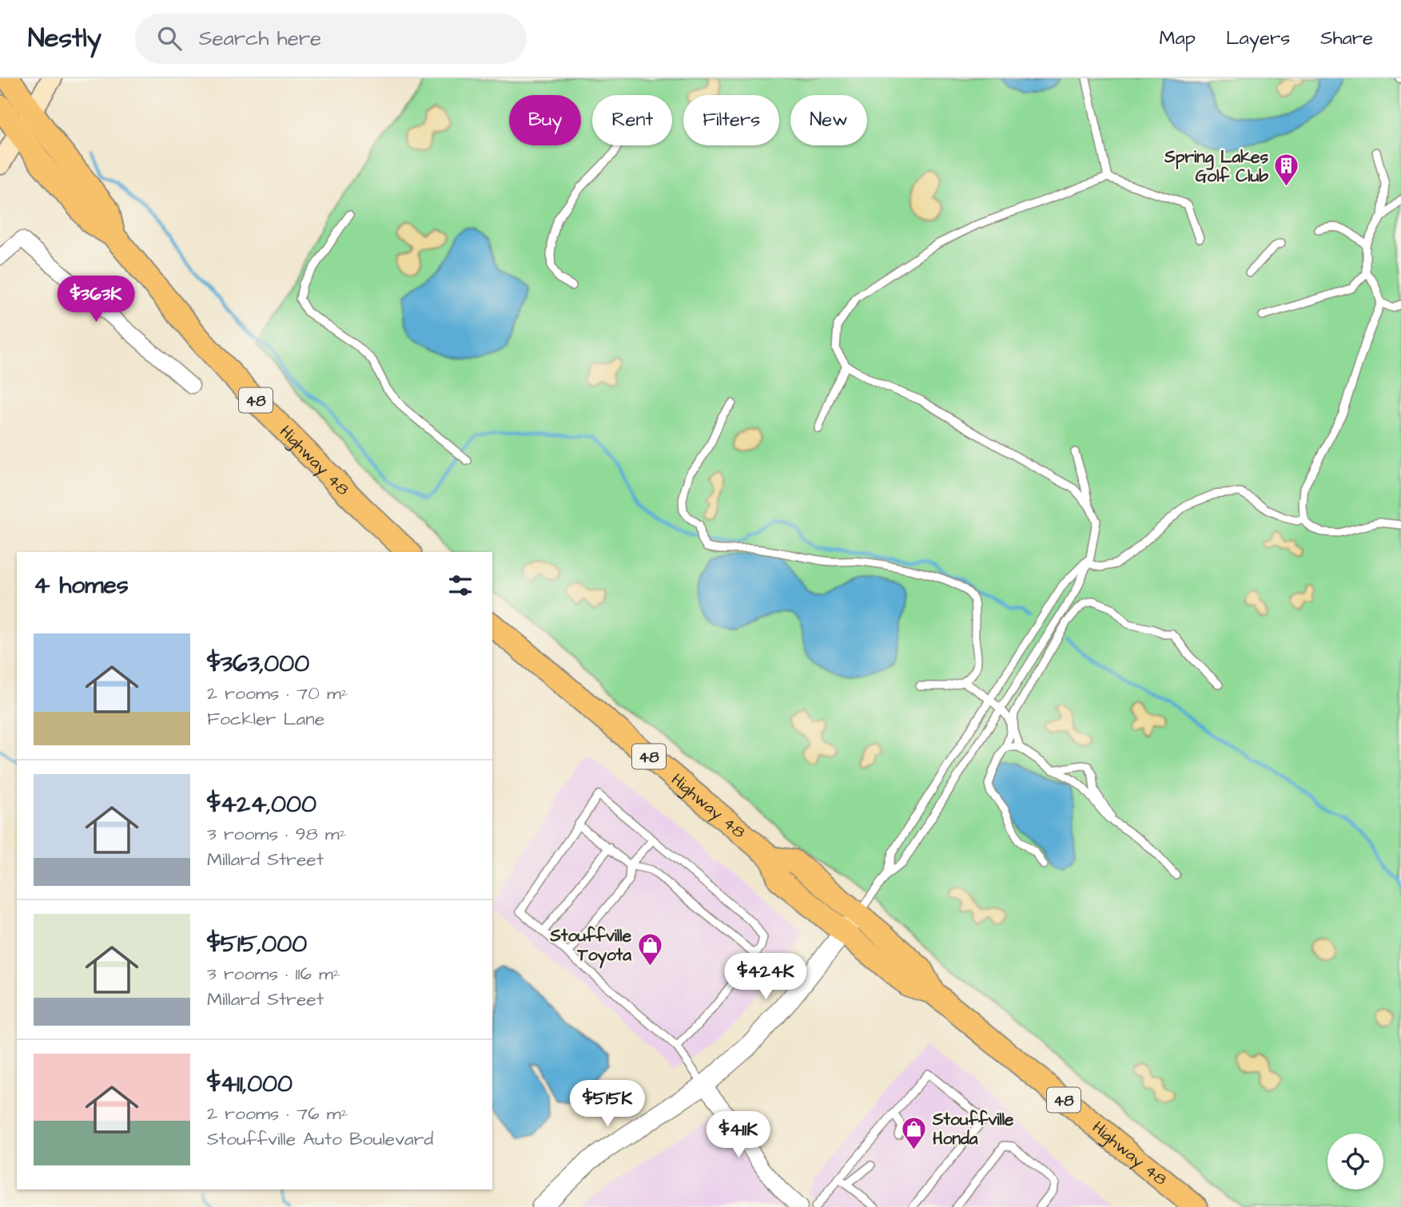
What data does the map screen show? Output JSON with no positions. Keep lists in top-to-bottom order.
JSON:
{
  "streets": {
    "main road": ["48", "Highway 48"]
  },
  "places": {
    "building": ["Spring Lakes Golf Club"],
    "shop": ["Stouffville Toyota", "Stouffville Honda"]
  },
  "page": {
    "header": "Nestly",
    "search": "Search here",
    "nav": ["Map", "Layers", "Share"],
    "chip": [
      "Buy",
      "Rent",
      "Filters",
      "New"
    ],
    "price": [
      "$363K",
      "$424K",
      "$515K",
      "$411K"
    ],
    "heading": "4 homes",
    "list": [
      {
        "name": "$363,000",
        "note": "2 rooms · 70 m² · Fockler Lane"
      },
      {
        "name": "$424,000",
        "note": "3 rooms · 98 m² · Millard Street"
      },
      {
        "name": "$515,000",
        "note": "3 rooms · 116 m² · Millard Street"
      },
      {
        "name": "$411,000",
        "note": "2 rooms · 76 m² · Stouffville Auto Boulevard"
      }
    ]
  }
}
